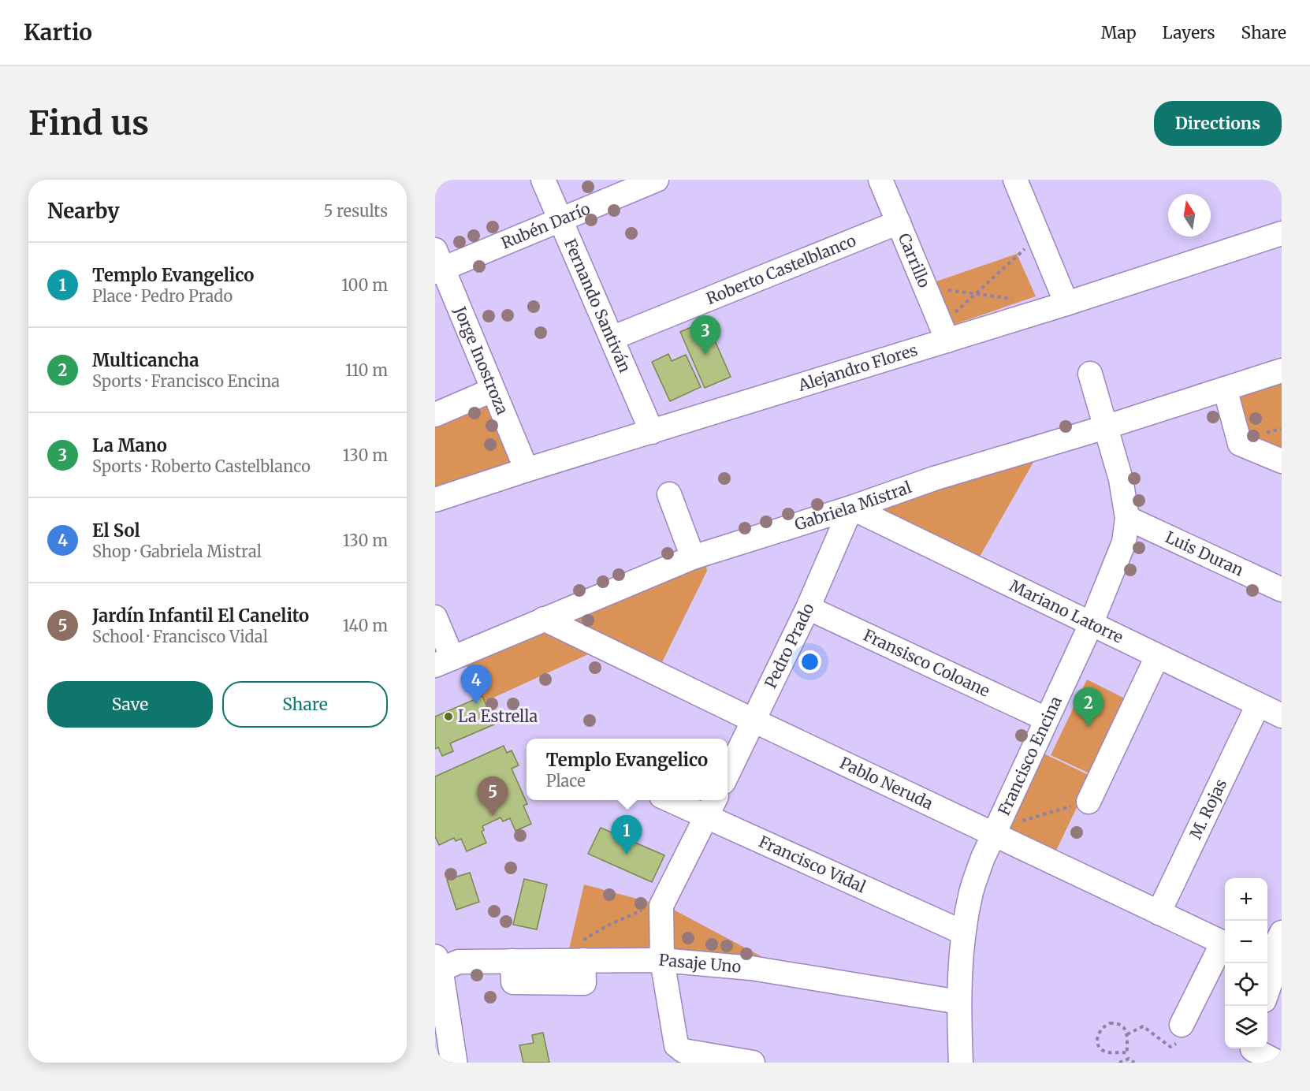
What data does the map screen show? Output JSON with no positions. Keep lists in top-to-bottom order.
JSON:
{
  "streets": {
    "street": [
      "Rubén Darío",
      "Carrillo",
      "Roberto Castelblanco",
      "Fernando Santiván",
      "Jorge Inostroza",
      "Alejandro Flores",
      "Gabriela Mistral",
      "Luis Duran",
      "Mariano Latorre",
      "Pedro Prado",
      "Fransisco Coloane",
      "Francisco Encina",
      "Pablo Neruda",
      "M. Rojas",
      "Francisco Vidal",
      "Pasaje Uno"
    ]
  },
  "crossings": [
    ["Rubén Darío", "Fernando Santiván"],
    ["Rubén Darío", "Jorge Inostroza"],
    ["Carrillo", "Roberto Castelblanco"],
    ["Carrillo", "Alejandro Flores"],
    ["Roberto Castelblanco", "Fernando Santiván"],
    ["Fernando Santiván", "Alejandro Flores"],
    ["Jorge Inostroza", "Alejandro Flores"],
    ["Gabriela Mistral", "Mariano Latorre"],
    ["Gabriela Mistral", "Pedro Prado"],
    ["Gabriela Mistral", "Francisco Encina"],
    ["Gabriela Mistral", "Pablo Neruda"],
    ["Luis Duran", "Francisco Encina"],
    ["Mariano Latorre", "Pedro Prado"],
    ["Mariano Latorre", "Francisco Encina"],
    ["Mariano Latorre", "M. Rojas"],
    ["Pedro Prado", "Fransisco Coloane"],
    ["Pedro Prado", "Pablo Neruda"],
    ["Fransisco Coloane", "Francisco Encina"],
    ["Francisco Encina", "Pablo Neruda"],
    ["Francisco Encina", "Francisco Vidal"],
    ["Francisco Encina", "Pasaje Uno"],
    ["Pablo Neruda", "M. Rojas"]
  ],
  "places": ["La Estrella"],
  "north": "top",
  "page": {
    "header": "Kartio",
    "nav": ["Map", "Layers", "Share"],
    "buttons": [
      "Directions",
      ["Save", "Share"]
    ],
    "title": "Find us",
    "heading": ["Nearby", "5 results"],
    "list": [
      {
        "mark": "1",
        "name": "Templo Evangelico",
        "note": "Place · Pedro Prado",
        "value": "100 m"
      },
      {
        "mark": "2",
        "name": "Multicancha",
        "note": "Sports · Francisco Encina",
        "value": "110 m"
      },
      {
        "mark": "3",
        "name": "La Mano",
        "note": "Sports · Roberto Castelblanco",
        "value": "130 m"
      },
      {
        "mark": "4",
        "name": "El Sol",
        "note": "Shop · Gabriela Mistral",
        "value": "130 m"
      },
      {
        "mark": "5",
        "name": "Jardín Infantil El Canelito",
        "note": "School · Francisco Vidal",
        "value": "140 m"
      }
    ],
    "pins": [
      "3",
      "4",
      "2",
      "5",
      "1"
    ],
    "popup": ["Templo Evangelico", "Place"],
    "map_buttons": ["+", "−"]
  }
}
